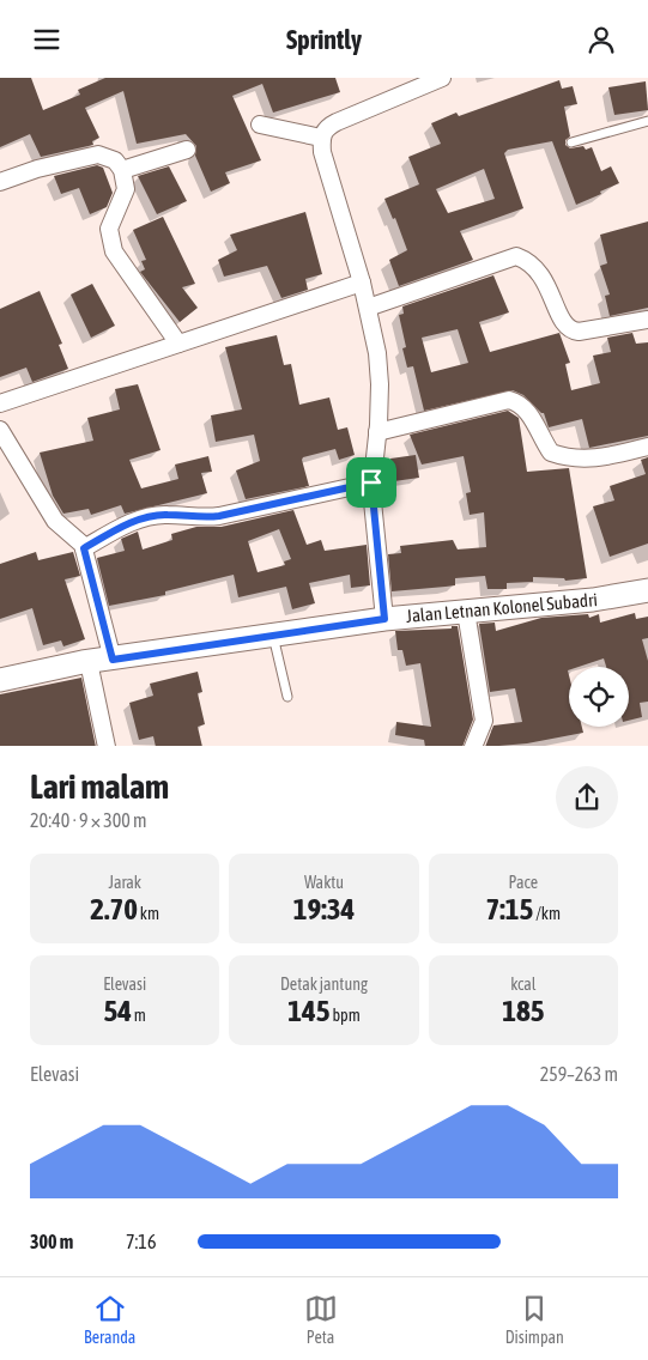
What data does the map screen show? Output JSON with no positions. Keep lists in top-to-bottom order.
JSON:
{
  "streets": {
    "main road": ["Jalan Letnan Kolonel Subadri"]
  },
  "page": {
    "header": "Sprintly",
    "heading": ["Lari malam", "20:40 · 9 × 300 m"],
    "stats": [
      ["Jarak", "2.70 km"],
      ["Waktu", "19:34"],
      ["Pace", "7:15 /km"],
      ["Elevasi", "54 m"],
      ["Detak jantung", "145 bpm"],
      ["kcal", "185"]
    ],
    "chart": ["Elevasi", "259–263 m"],
    "list": [
      {
        "name": "300 m",
        "note": "7:16"
      }
    ],
    "tabs": ["Beranda", "Peta", "Disimpan"]
  }
}
